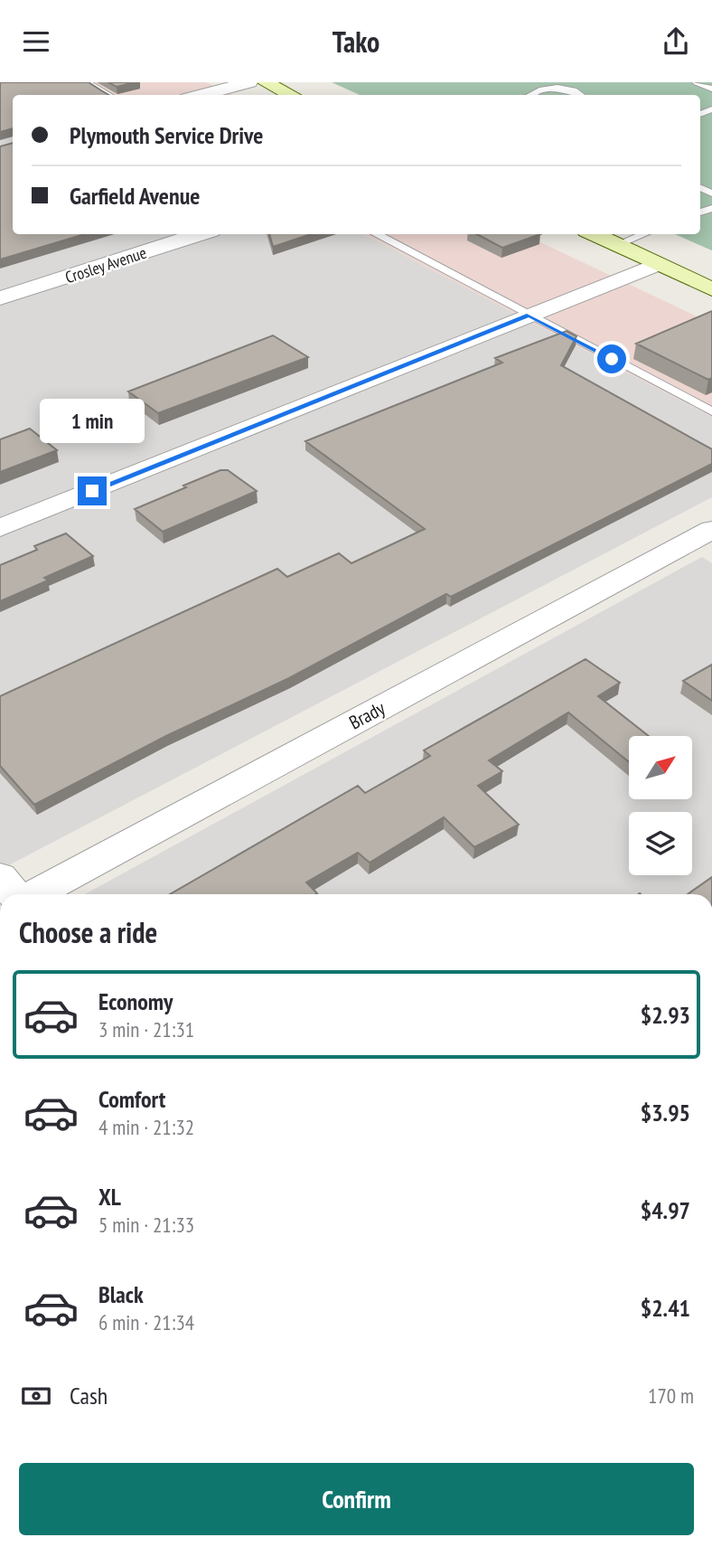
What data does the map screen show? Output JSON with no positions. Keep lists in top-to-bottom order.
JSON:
{
  "streets": {
    "street": ["Crosley Avenue", "Brady"]
  },
  "north": "top right",
  "page": {
    "header": "Tako",
    "banner": ["Plymouth Service Drive", "Garfield Avenue"],
    "bubble": "1 min",
    "heading": "Choose a ride",
    "list": [
      {
        "name": "Economy",
        "note": "3 min · 21:31",
        "value": "$2.93"
      },
      {
        "name": "Comfort",
        "note": "4 min · 21:32",
        "value": "$3.95"
      },
      {
        "name": "XL",
        "note": "5 min · 21:33",
        "value": "$4.97"
      },
      {
        "name": "Black",
        "note": "6 min · 21:34",
        "value": "$2.41"
      }
    ],
    "pay": ["Cash", "170 m"],
    "buttons": "Confirm"
  }
}
